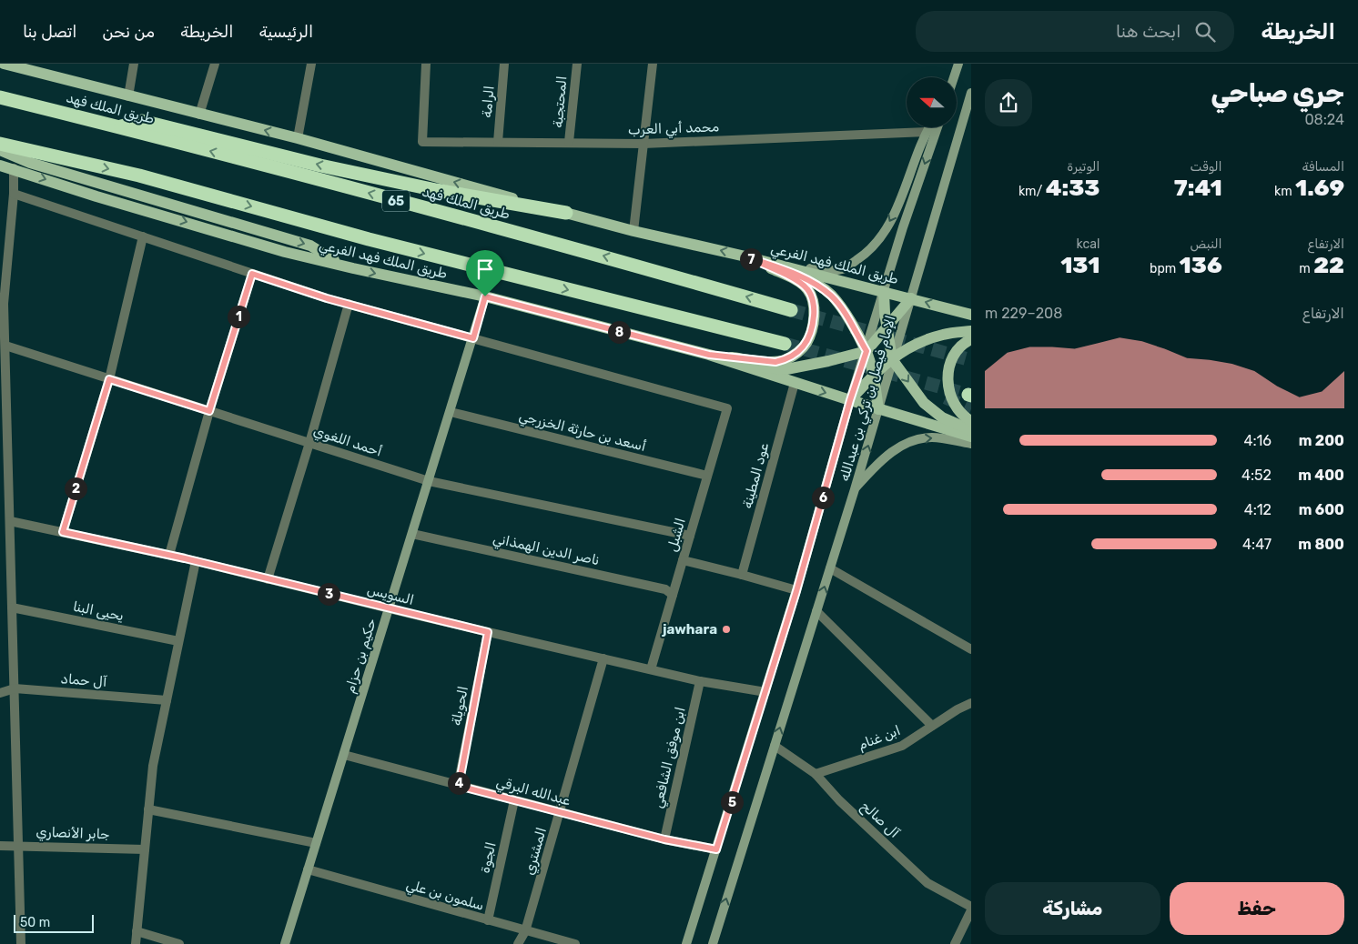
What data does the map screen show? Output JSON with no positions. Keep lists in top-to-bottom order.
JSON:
{
  "streets": {
    "highway": ["طريق الملك فهد", "65"],
    "main road": ["طريق الملك فهد الفرعي", "الإمام فيصل بن تركي بن عبدالله", "حكيم بن حزام"],
    "street": [
      "الرامة",
      "المحتجبة",
      "محمد أبي العرب",
      "أسعد بن حارثة الخزرجي",
      "أحمد اللغوي",
      "عود المطينة",
      "الشبل",
      "ناصر الدين الهمذاني",
      "السويس",
      "يحيى البنا",
      "آل حماد",
      "الحويلة",
      "ابن غنام",
      "ابن موفق الشافعي",
      "عبدالله البرقي",
      "آل صالح",
      "جابر الأنصاري",
      "المشتري",
      "الجوة",
      "سلمون بن علي"
    ]
  },
  "crossings": [
    ["الرامة", "محمد أبي العرب"],
    ["المحتجبة", "محمد أبي العرب"],
    ["طريق الملك فهد الفرعي", "الإمام فيصل بن تركي بن عبدالله"],
    ["طريق الملك فهد الفرعي", "عود المطينة"],
    ["طريق الملك فهد الفرعي", "حكيم بن حزام"],
    ["الإمام فيصل بن تركي بن عبدالله", "السويس"],
    ["الإمام فيصل بن تركي بن عبدالله", "عبدالله البرقي"],
    ["الإمام فيصل بن تركي بن عبدالله", "آل صالح"],
    ["أسعد بن حارثة الخزرجي", "الشبل"],
    ["أسعد بن حارثة الخزرجي", "حكيم بن حزام"],
    ["أحمد اللغوي", "الشبل"],
    ["أحمد اللغوي", "حكيم بن حزام"],
    ["الشبل", "ناصر الدين الهمذاني"],
    ["الشبل", "السويس"],
    ["الشبل", "حكيم بن حزام"],
    ["ناصر الدين الهمذاني", "حكيم بن حزام"],
    ["السويس", "حكيم بن حزام"],
    ["السويس", "الحويلة"],
    ["السويس", "ابن موفق الشافعي"],
    ["السويس", "المشتري"],
    ["حكيم بن حزام", "عبدالله البرقي"],
    ["حكيم بن حزام", "سلمون بن علي"],
    ["الحويلة", "عبدالله البرقي"],
    ["ابن غنام", "آل صالح"],
    ["ابن موفق الشافعي", "عبدالله البرقي"],
    ["عبدالله البرقي", "المشتري"],
    ["عبدالله البرقي", "الجوة"],
    ["المشتري", "سلمون بن علي"],
    ["الجوة", "سلمون بن علي"]
  ],
  "places": ["jawhara"],
  "scale_bar": "50 m",
  "north": "left",
  "page": {
    "header": "الخريطة",
    "search": "ابحث هنا",
    "nav": [
      "الرئيسية",
      "الخريطة",
      "من نحن",
      "اتصل بنا"
    ],
    "heading": ["جري صباحي", "08:24"],
    "stats": [
      ["المسافة", "1.69 km"],
      ["الوقت", "7:41"],
      ["الوتيرة", "4:33 /km"],
      ["الارتفاع", "22 m"],
      ["النبض", "136 bpm"],
      ["kcal", "131"]
    ],
    "pins": [
      "7",
      "1",
      "8",
      "2",
      "6",
      "3",
      "4",
      "5"
    ],
    "chart": ["الارتفاع", "208–229 m"],
    "list": [
      {
        "name": "200 m",
        "note": "4:16"
      },
      {
        "name": "400 m",
        "note": "4:52"
      },
      {
        "name": "600 m",
        "note": "4:12"
      },
      {
        "name": "800 m",
        "note": "4:47"
      }
    ],
    "buttons": ["حفظ", "مشاركة"],
    "scale": "50 m"
  }
}
